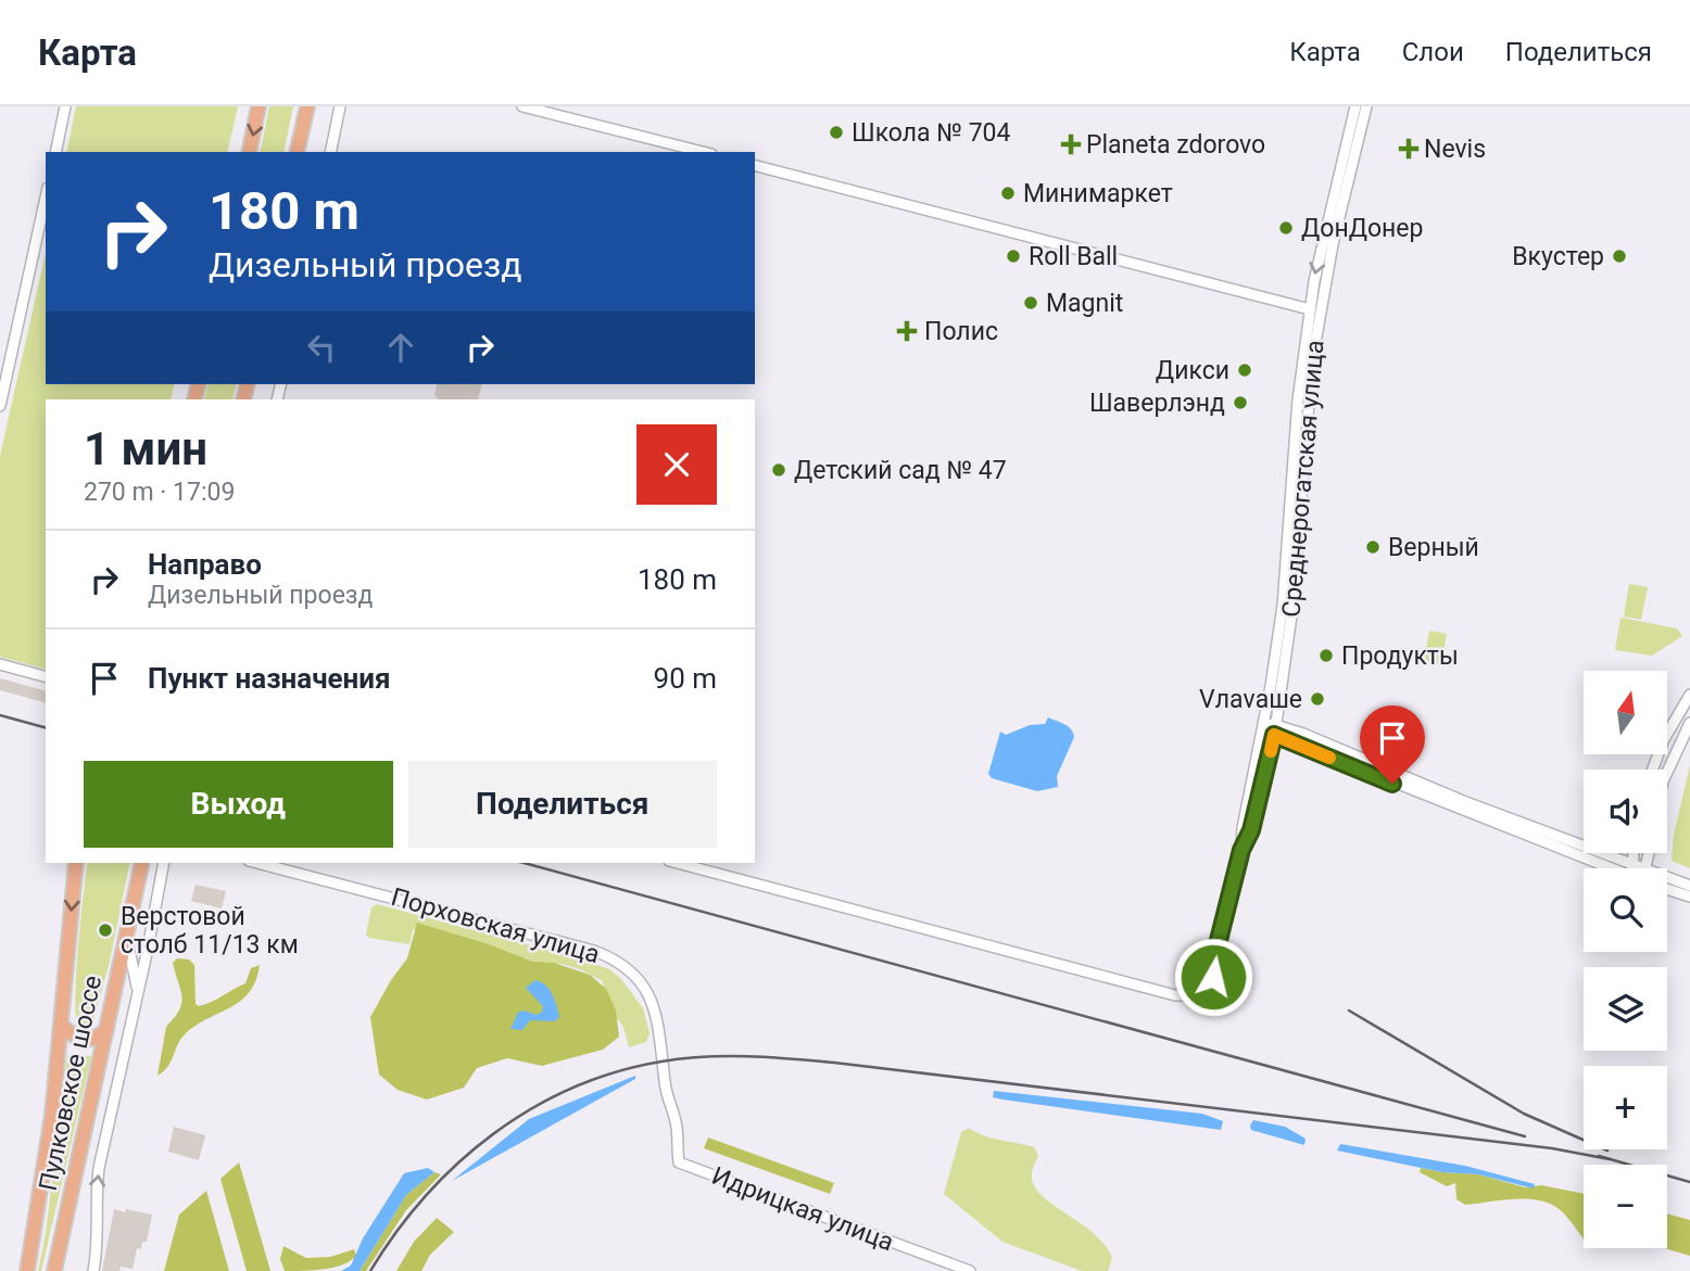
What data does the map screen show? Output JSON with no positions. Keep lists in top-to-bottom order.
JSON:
{
  "streets": {
    "main road": ["Пулковское шоссе"],
    "street": ["Среднерогатская улица", "Порховская улица", "Идрицкая улица"]
  },
  "crossings": [
    ["Порховская улица", "Идрицкая улица"]
  ],
  "places": {
    "other": [
      "Школа № 704",
      "Минимаркет",
      "ДонДонер",
      "Roll Ball",
      "Вкустер",
      "Magnit",
      "Дикси",
      "Шаверлэнд",
      "Детский сад № 47",
      "Верный",
      "Продукты",
      "Vлаvаше",
      "Верстовой столб 11/13 км"
    ],
    "health": ["Planeta zdorovo", "Nevis", "Полис"]
  },
  "north": "top",
  "page": {
    "header": "Карта",
    "nav": ["Карта", "Слои", "Поделиться"],
    "turn": ["180 m", "Дизельный проезд"],
    "heading": ["1 мин", "270 m · 17:09"],
    "list": [
      {
        "name": "Направо",
        "note": "Дизельный проезд",
        "value": "180 m"
      },
      {
        "name": "Пункт назначения",
        "value": "90 m"
      }
    ],
    "map_buttons": ["+", "−"],
    "buttons": ["Выход", "Поделиться"]
  }
}
